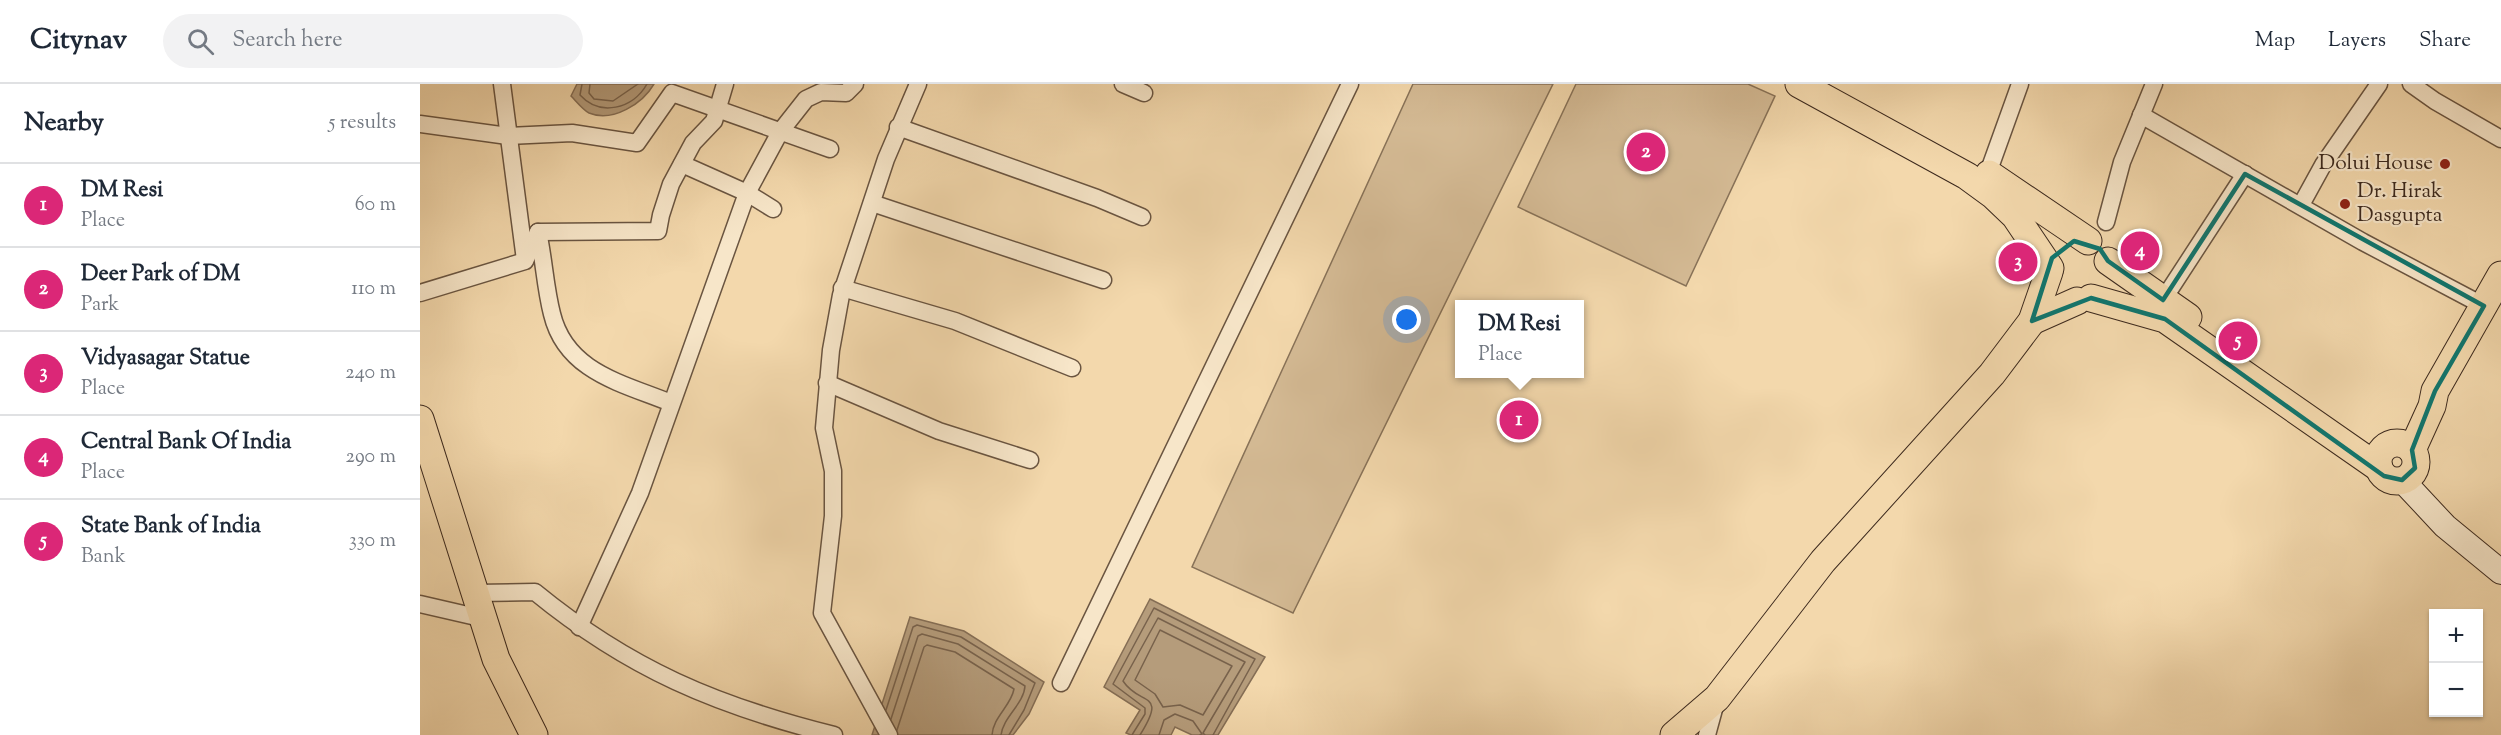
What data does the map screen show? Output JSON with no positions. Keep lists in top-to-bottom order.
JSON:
{
  "places": ["Dolui House", "Dr. Hirak Dasgupta"],
  "page": {
    "header": "Citynav",
    "search": "Search here",
    "nav": ["Map", "Layers", "Share"],
    "heading": ["Nearby", "5 results"],
    "pins": [
      "2",
      "4",
      "3",
      "5",
      "1"
    ],
    "list": [
      {
        "mark": "1",
        "name": "DM Resi",
        "note": "Place",
        "value": "60 m"
      },
      {
        "mark": "2",
        "name": "Deer Park of DM",
        "note": "Park",
        "value": "110 m"
      },
      {
        "mark": "3",
        "name": "Vidyasagar Statue",
        "note": "Place",
        "value": "240 m"
      },
      {
        "mark": "4",
        "name": "Central Bank Of India",
        "note": "Place",
        "value": "290 m"
      },
      {
        "mark": "5",
        "name": "State Bank of India",
        "note": "Bank",
        "value": "330 m"
      }
    ],
    "popup": ["DM Resi", "Place"],
    "map_buttons": ["+", "−"]
  }
}
